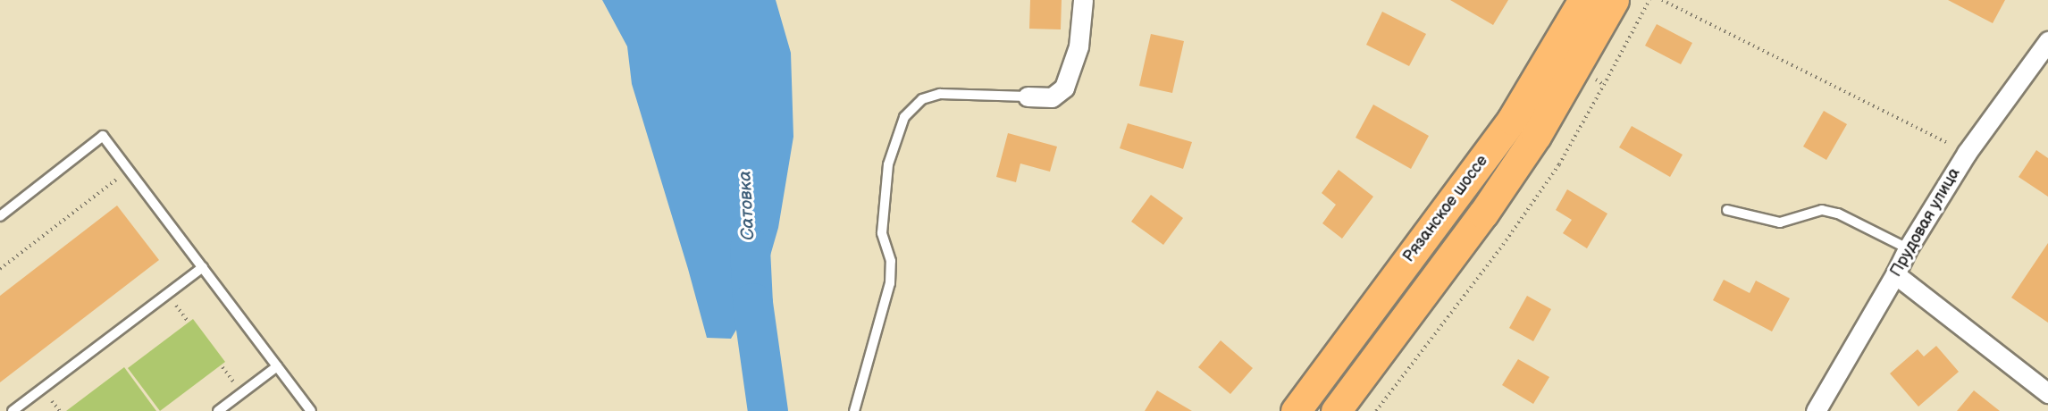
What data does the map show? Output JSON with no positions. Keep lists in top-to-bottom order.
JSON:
{
  "streets": {
    "main road": ["Рязанское шоссе"],
    "street": ["Прудовая улица"]
  },
  "water": ["Сатовка"]
}
